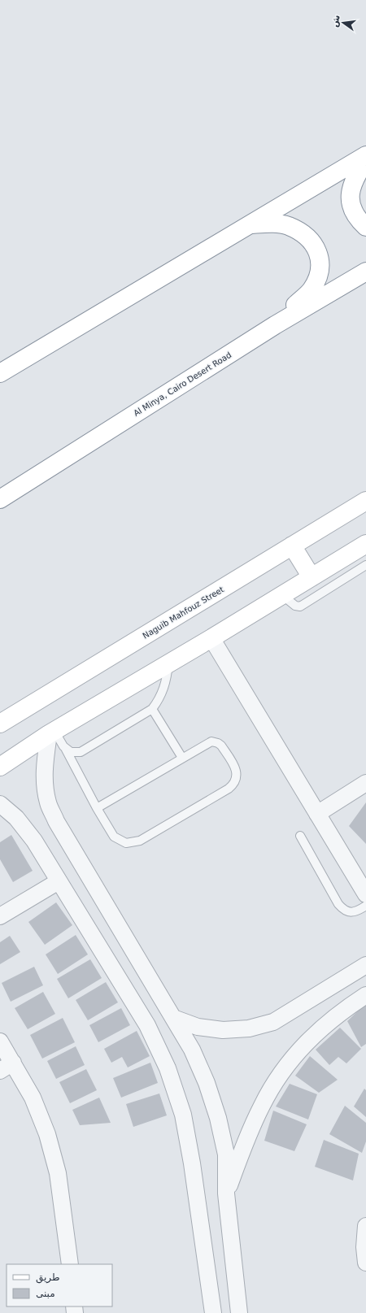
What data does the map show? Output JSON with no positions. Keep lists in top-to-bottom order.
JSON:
{
  "streets": {
    "main road": ["Al Minya, Cairo Desert Road", "Naguib Mahfouz Street"]
  },
  "legend": ["طريق", "مبنى"],
  "north": "left"
}
